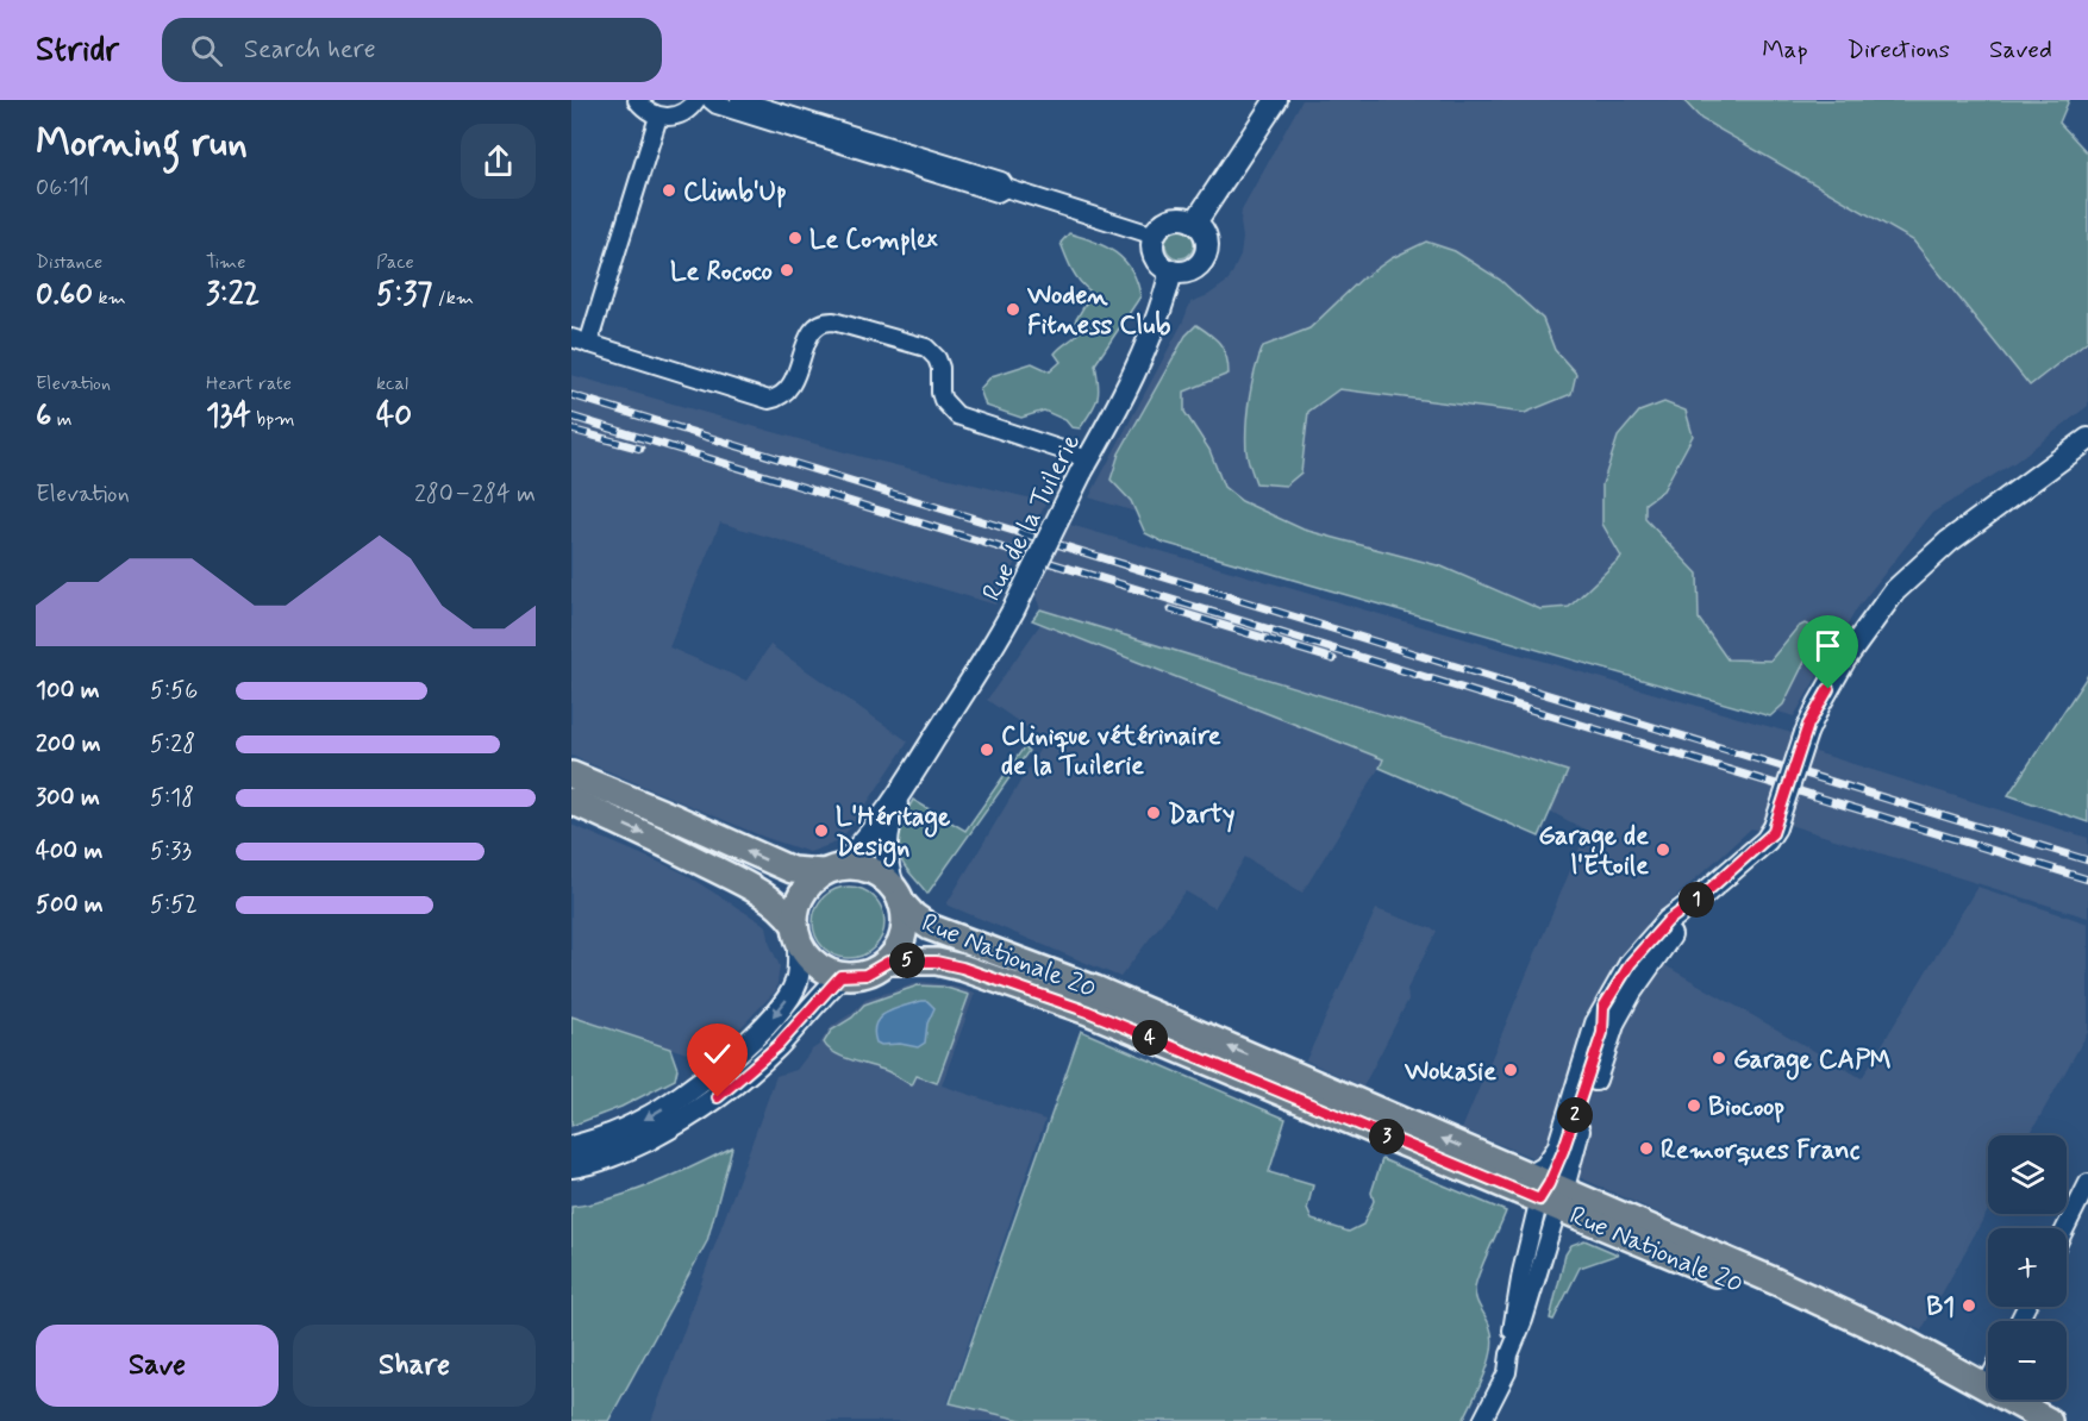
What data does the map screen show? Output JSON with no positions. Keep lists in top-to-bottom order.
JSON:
{
  "streets": {
    "main road": ["Rue Nationale 20"],
    "street": ["Rue de la Tuilerie"]
  },
  "crossings": [
    ["Rue de la Tuilerie", "Rue Nationale 20"]
  ],
  "places": [
    "Climb'Up",
    "Le Complex",
    "Le Rococo",
    "Woden Fitness Club",
    "Clinique vétérinaire de la Tuilerie",
    "Darty",
    "L'Héritage Design",
    "Garage de l'Etoile",
    "Garage CAPM",
    "Wokasie",
    "Biocoop",
    "Remorques Franc",
    "B1"
  ],
  "page": {
    "header": "Stridr",
    "search": "Search here",
    "nav": ["Map", "Directions", "Saved"],
    "heading": ["Morning run", "06:11"],
    "stats": [
      ["Distance", "0.60 km"],
      ["Time", "3:22"],
      ["Pace", "5:37 /km"],
      ["Elevation", "6 m"],
      ["Heart rate", "134 bpm"],
      ["kcal", "40"]
    ],
    "chart": ["Elevation", "280–284 m"],
    "list": [
      {
        "name": "100 m",
        "note": "5:56"
      },
      {
        "name": "200 m",
        "note": "5:28"
      },
      {
        "name": "300 m",
        "note": "5:18"
      },
      {
        "name": "400 m",
        "note": "5:33"
      },
      {
        "name": "500 m",
        "note": "5:52"
      }
    ],
    "pins": [
      "1",
      "5",
      "4",
      "2",
      "3"
    ],
    "map_buttons": ["+", "−"],
    "buttons": ["Save", "Share"]
  }
}
